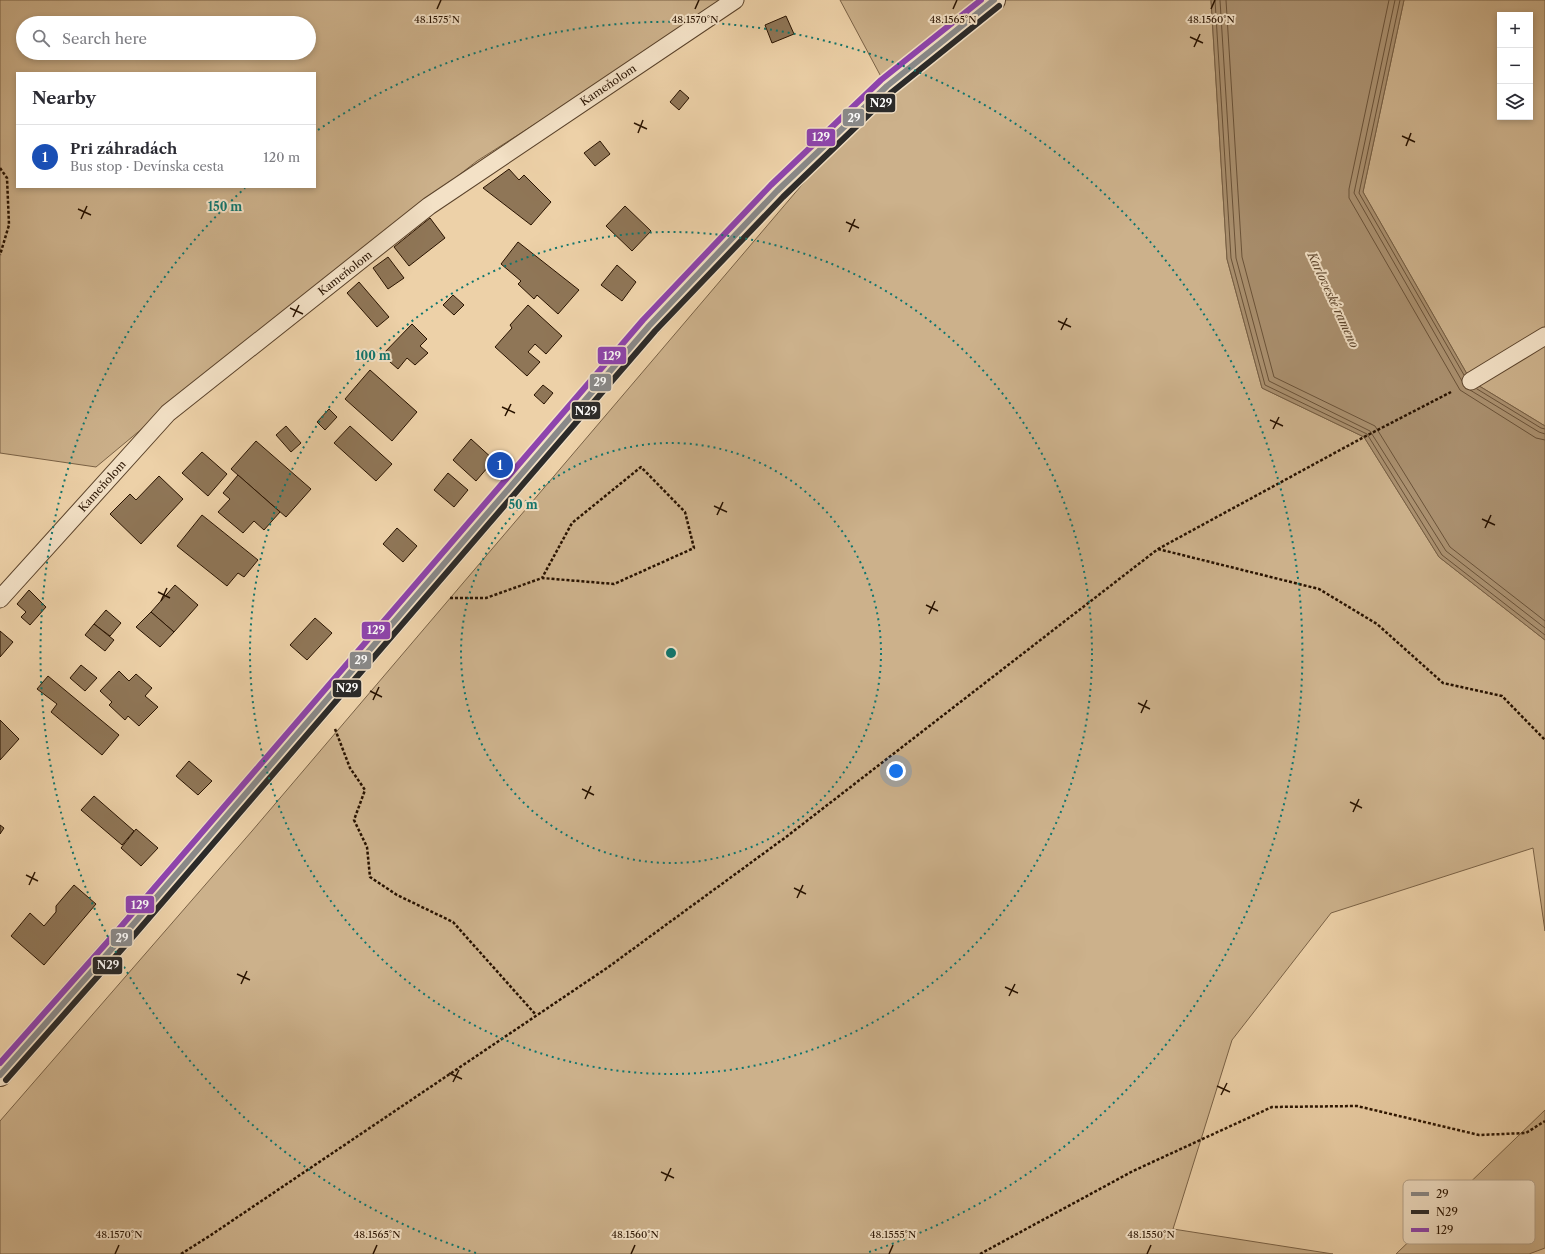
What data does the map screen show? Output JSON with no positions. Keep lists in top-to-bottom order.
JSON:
{
  "streets": {
    "lane": ["Kameňolom"]
  },
  "water": ["Karloveské rameno"],
  "lines": ["transit line 29", "transit line 129", "transit line N29"],
  "legend": ["29", "N29", "129"],
  "page": {
    "map_buttons": ["+", "−"],
    "search": "Search here",
    "heading": "Nearby",
    "list": [
      {
        "mark": "1",
        "name": "Pri záhradách",
        "note": "Bus stop · Devínska cesta",
        "value": "120 m"
      }
    ],
    "pins": "1"
  },
  "coordinates": [
    "48.1575°N",
    "48.1570°N",
    "48.1565°N",
    "48.1560°N",
    "48.1555°N",
    "48.1550°N"
  ],
  "rings": ["150 m", "100 m", "50 m"]
}
